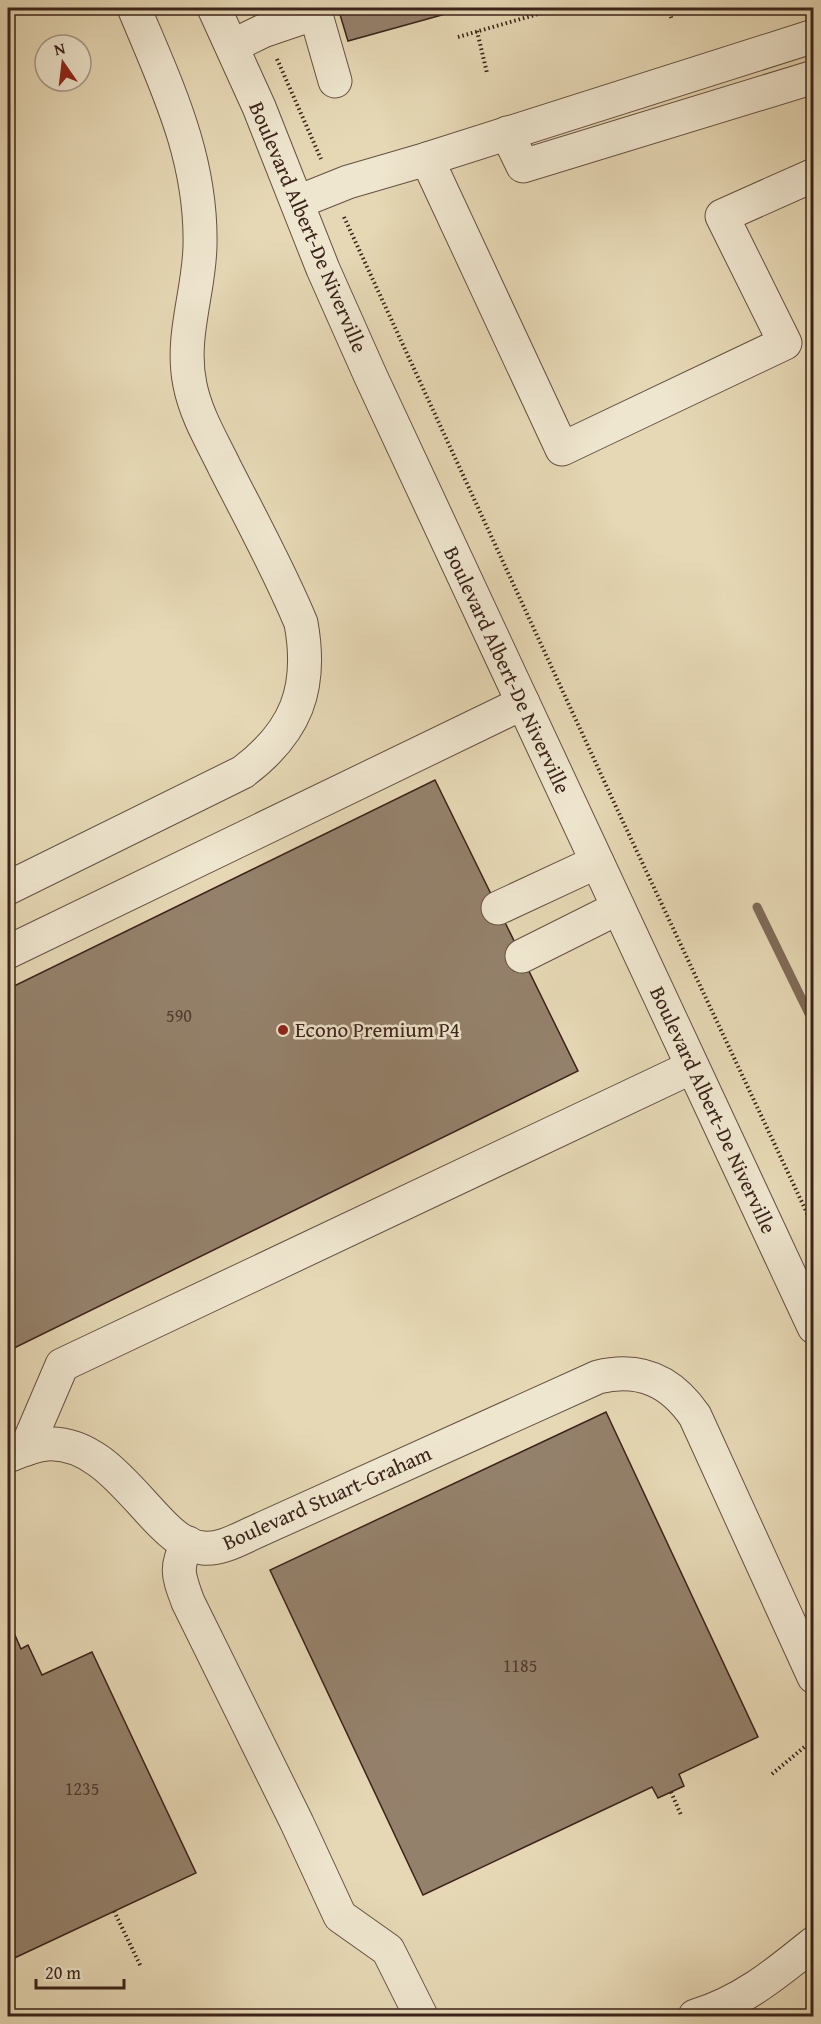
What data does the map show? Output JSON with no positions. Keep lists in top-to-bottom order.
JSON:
{
  "streets": {
    "street": ["Boulevard Albert-De Niverville", "Boulevard Stuart-Graham"]
  },
  "places": ["Econo Premium P4"],
  "house_numbers": ["590", "1185", "1235"],
  "scale_bar": "20 m",
  "north": "top"
}
